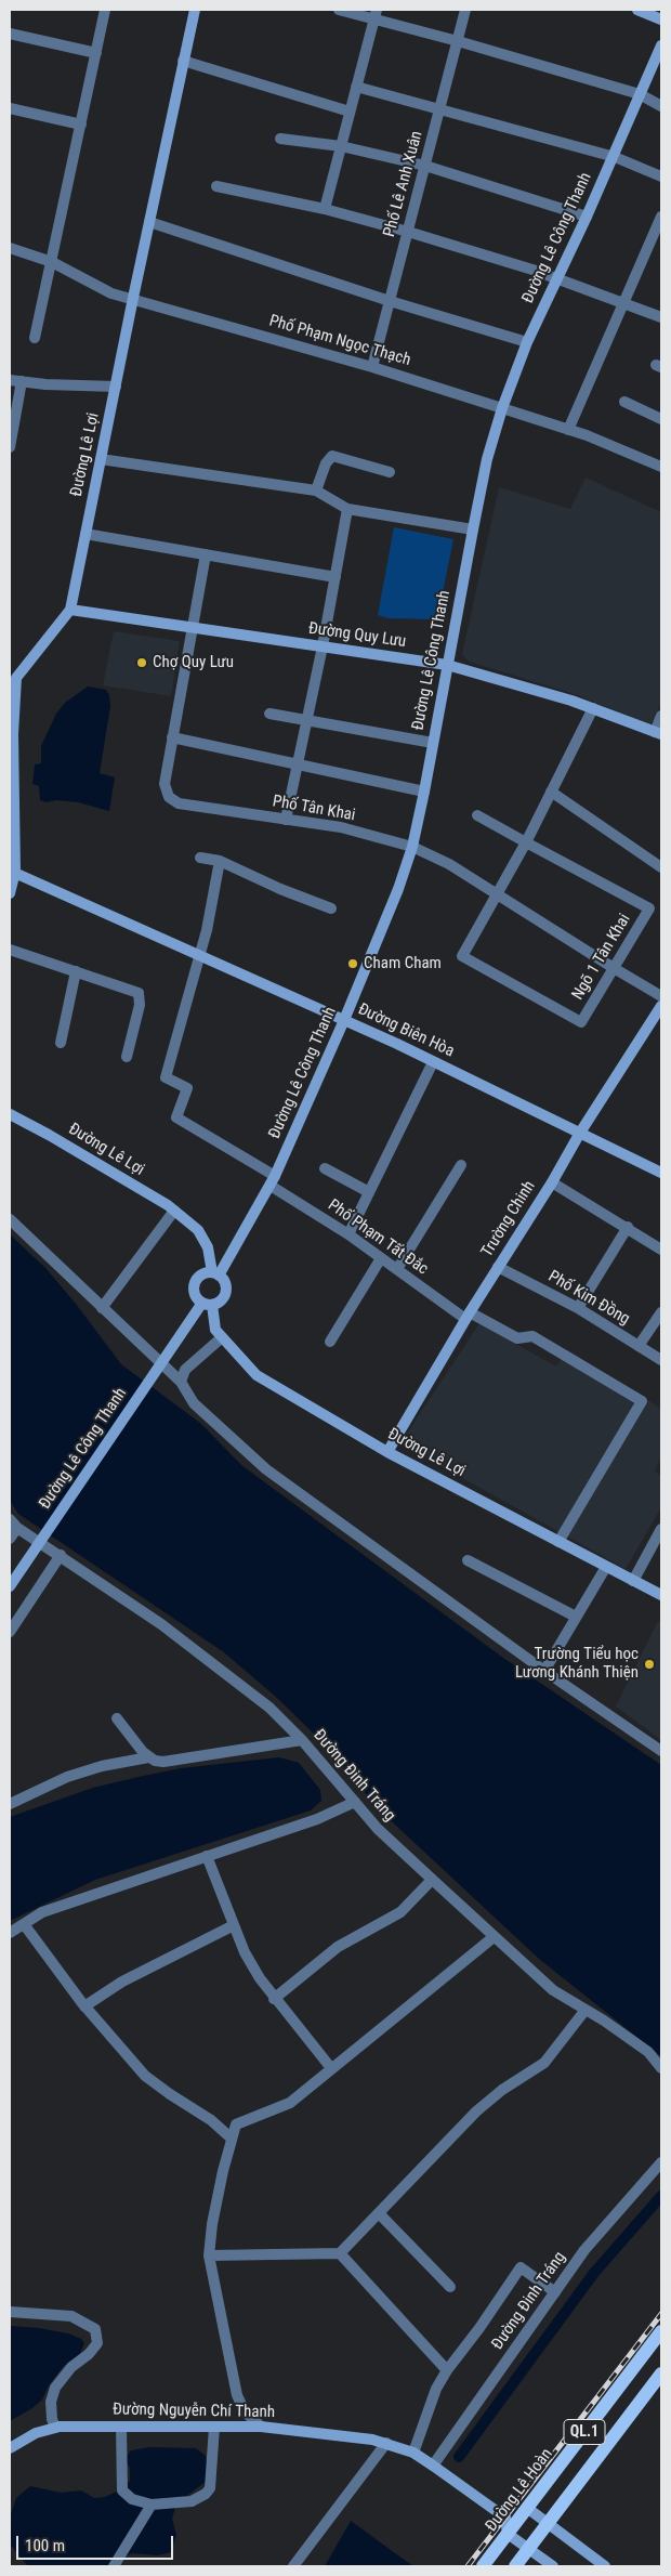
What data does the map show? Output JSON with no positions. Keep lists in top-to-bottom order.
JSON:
{
  "streets": {
    "main road": ["QL.1", "Đường Lê Hoàn"],
    "street": [
      "Phố Lê Anh Xuân",
      "Đường Lê Công Thanh",
      "Phố Phạm Ngọc Thạch",
      "Đường Lê Lợi",
      "Đường Quy Lưu",
      "Phố Tân Khai",
      "Ngõ 1 Tân Khai",
      "Đường Biên Hòa",
      "Trường Chinh",
      "Phố Phạm Tất Đắc",
      "Phố Kim Đồng",
      "Đường Đinh Tráng",
      "Đường Nguyễn Chí Thanh"
    ]
  },
  "crossings": [
    ["Phố Lê Anh Xuân", "Phố Phạm Ngọc Thạch"],
    ["Đường Lê Công Thanh", "Phố Phạm Ngọc Thạch"],
    ["Đường Lê Công Thanh", "Đường Lê Lợi"],
    ["Đường Lê Công Thanh", "Đường Quy Lưu"],
    ["Đường Lê Công Thanh", "Phố Tân Khai"],
    ["Đường Lê Công Thanh", "Đường Biên Hòa"],
    ["Đường Lê Công Thanh", "Phố Phạm Tất Đắc"],
    ["Phố Phạm Ngọc Thạch", "Đường Lê Lợi"],
    ["Đường Lê Lợi", "Đường Quy Lưu"],
    ["Đường Lê Lợi", "Đường Biên Hòa"],
    ["Đường Lê Lợi", "Trường Chinh"],
    ["Đường Lê Lợi", "Phố Phạm Tất Đắc"],
    ["Đường Quy Lưu", "Phố Tân Khai"],
    ["Phố Tân Khai", "Ngõ 1 Tân Khai"],
    ["Đường Biên Hòa", "Trường Chinh"],
    ["Đường Biên Hòa", "Phố Phạm Tất Đắc"],
    ["Trường Chinh", "Phố Phạm Tất Đắc"],
    ["Trường Chinh", "Phố Kim Đồng"],
    ["Đường Đinh Tráng", "Đường Nguyễn Chí Thanh"],
    ["Đường Nguyễn Chí Thanh", "Đường Lê Hoàn"]
  ],
  "places": ["Chợ Quy Lưu", "Cham Cham", "Trường Tiểu học Lương Khánh Thiện"],
  "scale_bar": "100 m"
}
